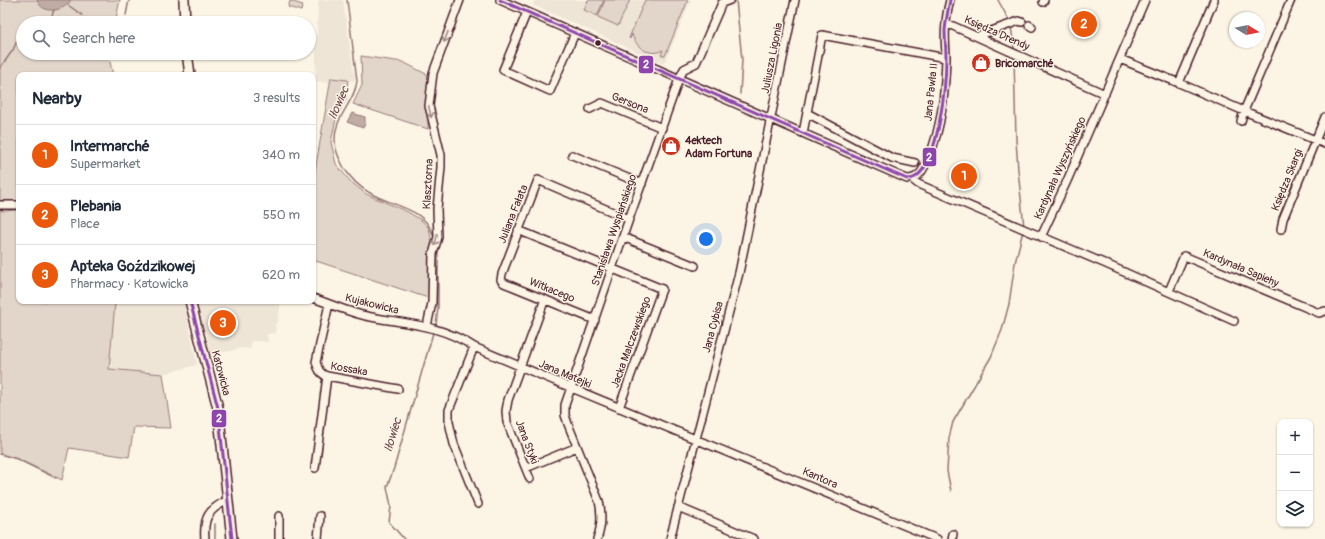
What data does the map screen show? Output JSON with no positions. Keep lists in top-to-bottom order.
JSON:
{
  "streets": {
    "main road": ["Katowicka"],
    "street": [
      "Księdza Drendy",
      "Juliusza Ligonia",
      "Jana Pawła II",
      "Gersona",
      "Kardynała Wyszyńskiego",
      "Księdza Skargi",
      "Klasztorna",
      "Juliana Fałata",
      "Stanisława Wyspiańskiego",
      "Kardynała Sapiehy",
      "Witkacego",
      "Kujakowicka",
      "Jana Cybisa",
      "Jacka Malczewskiego",
      "Kossaka",
      "Jana Matejki",
      "Jana Styki",
      "Kantora"
    ]
  },
  "crossings": [
    ["Księdza Drendy", "Jana Pawła II"],
    ["Księdza Drendy", "Kardynała Wyszyńskiego"],
    ["Juliusza Ligonia", "Kardynała Wyszyńskiego"],
    ["Juliusza Ligonia", "Jana Cybisa"],
    ["Jana Pawła II", "Kardynała Wyszyńskiego"],
    ["Gersona", "Stanisława Wyspiańskiego"],
    ["Kardynała Wyszyńskiego", "Stanisława Wyspiańskiego"],
    ["Kardynała Wyszyńskiego", "Jana Cybisa"],
    ["Klasztorna", "Kujakowicka"],
    ["Klasztorna", "Jana Matejki"],
    ["Juliana Fałata", "Stanisława Wyspiańskiego"],
    ["Juliana Fałata", "Witkacego"],
    ["Stanisława Wyspiańskiego", "Witkacego"],
    ["Stanisława Wyspiańskiego", "Jacka Malczewskiego"],
    ["Stanisława Wyspiańskiego", "Jana Matejki"],
    ["Witkacego", "Jana Styki"],
    ["Kujakowicka", "Kossaka"],
    ["Kujakowicka", "Jana Matejki"],
    ["Jana Cybisa", "Jana Matejki"],
    ["Jana Cybisa", "Kantora"],
    ["Jacka Malczewskiego", "Jana Matejki"],
    ["Jana Matejki", "Jana Styki"],
    ["Jana Matejki", "Kantora"]
  ],
  "one_way": ["Klasztorna"],
  "water": ["Iłowiec"],
  "places": {
    "shop": ["Bricomarché", "4ektech Adam Fortuna"]
  },
  "lines": ["transit line 2"],
  "north": "right",
  "page": {
    "pins": ["2", "1", "3"],
    "search": "Search here",
    "heading": ["Nearby", "3 results"],
    "list": [
      {
        "mark": "1",
        "name": "Intermarché",
        "note": "Supermarket",
        "value": "340 m"
      },
      {
        "mark": "2",
        "name": "Plebania",
        "note": "Place",
        "value": "550 m"
      },
      {
        "mark": "3",
        "name": "Apteka Goździkowej",
        "note": "Pharmacy · Katowicka",
        "value": "620 m"
      }
    ],
    "map_buttons": ["+", "−"]
  }
}
